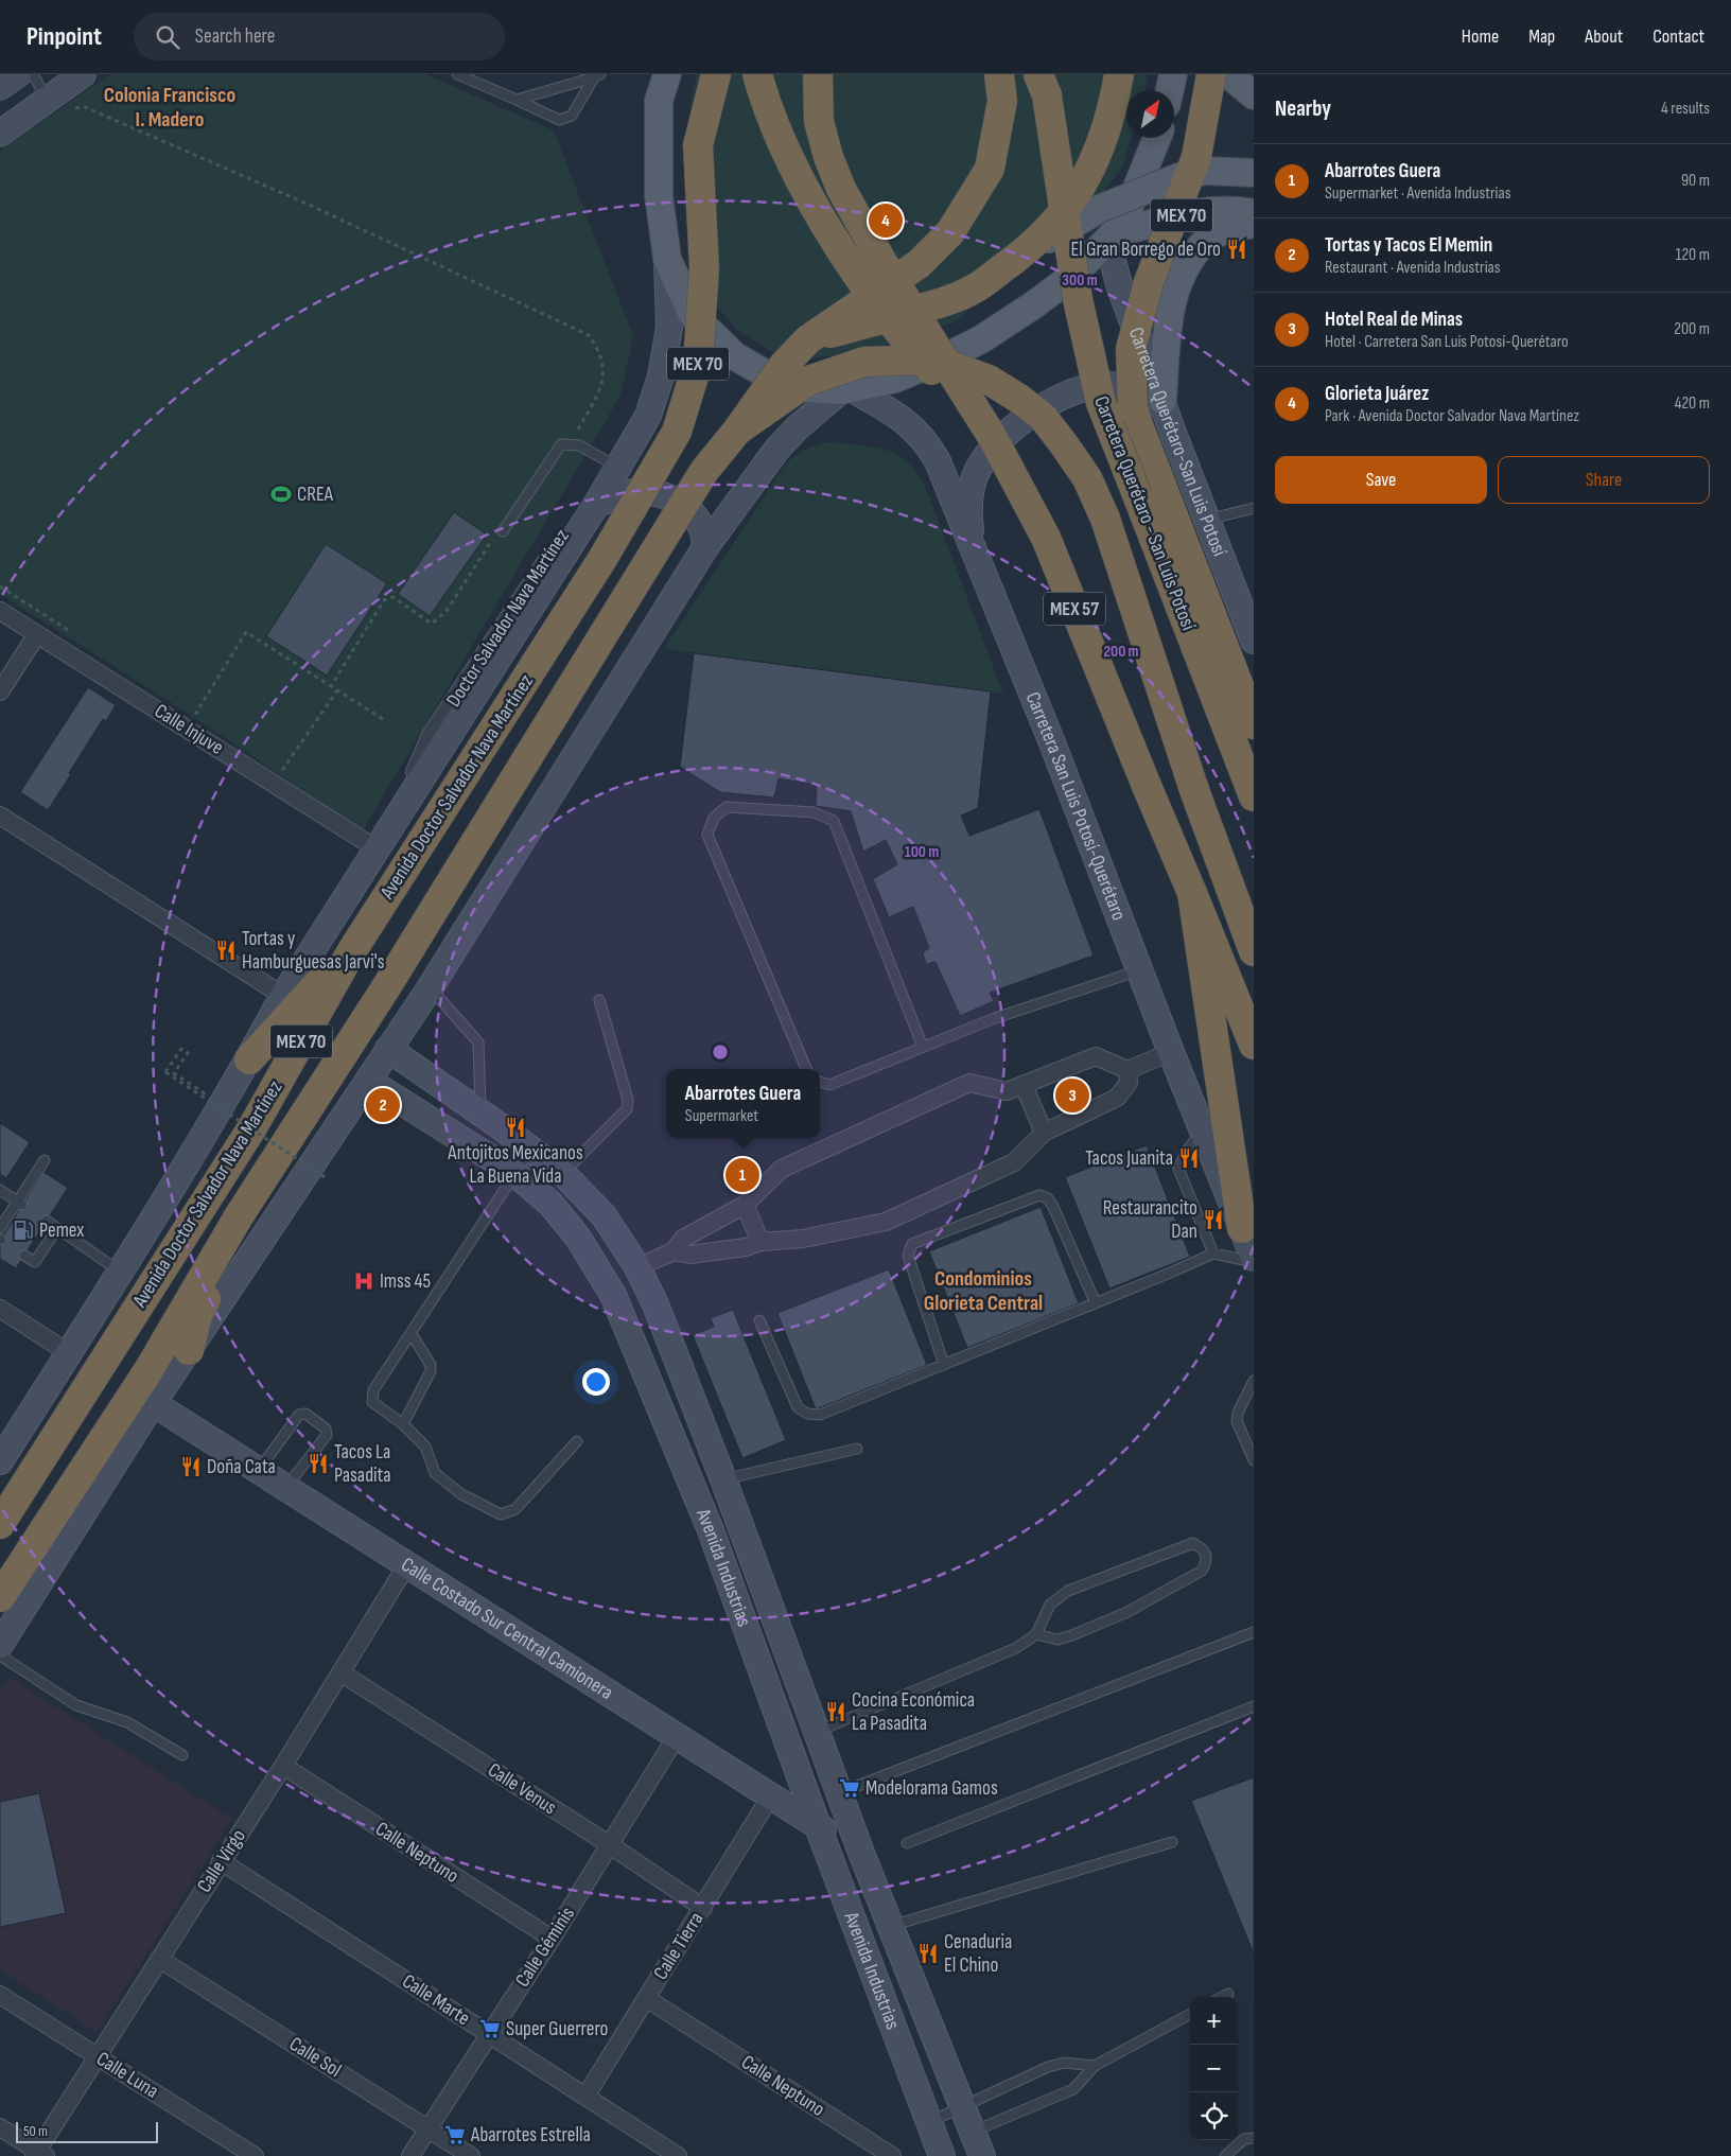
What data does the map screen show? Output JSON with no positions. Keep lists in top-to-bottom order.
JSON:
{
  "streets": {
    "highway": [
      "MEX 70",
      "Carretera Querétaro - San Luis Potosí",
      "MEX 57",
      "Avenida Doctor Salvador Nava Martínez"
    ],
    "main road": [
      "Carretera Querétaro-San Luis Potosí",
      "Carretera San Luis Potosí-Querétaro",
      "Avenida Industrias",
      "Calle Costado Sur Central Camionera"
    ],
    "street": [
      "Calle Injuve",
      "Calle Venus",
      "Calle Neptuno",
      "Calle Virgo",
      "Calle Tierra",
      "Calle Géminis",
      "Calle Marte",
      "Calle Sol",
      "Calle Luna"
    ]
  },
  "crossings": [
    ["MEX 70", "Carretera Querétaro-San Luis Potosí"],
    ["Calle Injuve", "Avenida Doctor Salvador Nava Martínez"],
    ["Avenida Industrias", "Calle Costado Sur Central Camionera"],
    ["Calle Costado Sur Central Camionera", "Calle Virgo"],
    ["Calle Costado Sur Central Camionera", "Calle Tierra"],
    ["Calle Costado Sur Central Camionera", "Calle Géminis"],
    ["Calle Venus", "Calle Virgo"],
    ["Calle Venus", "Calle Tierra"],
    ["Calle Venus", "Calle Géminis"],
    ["Calle Neptuno", "Calle Virgo"],
    ["Calle Neptuno", "Calle Tierra"],
    ["Calle Neptuno", "Calle Géminis"],
    ["Calle Virgo", "Calle Marte"],
    ["Calle Virgo", "Calle Sol"],
    ["Calle Virgo", "Calle Luna"],
    ["Calle Tierra", "Calle Marte"],
    ["Calle Géminis", "Calle Marte"],
    ["Calle Géminis", "Calle Sol"]
  ],
  "districts": ["Colonia Francisco I. Madero", "Condominios Glorieta Central"],
  "places": {
    "restaurant": [
      "El Gran Borrego de Oro",
      "Tortas y Hamburguesas Jarvi's",
      "Antojitos Mexicanos La Buena Vida",
      "Tacos Juanita",
      "Restaurancito Dan",
      "Tacos La Pasadita",
      "Doña Cata",
      "Cocina Económica La Pasadita",
      "Cenaduria El Chino"
    ],
    "sports": ["CREA"],
    "fuel station": ["Pemex"],
    "hospital": ["Imss 45"],
    "supermarket": ["Modelorama Gamos", "Super Guerrero", "Abarrotes Estrella"]
  },
  "scale_bar": "50 m",
  "north": "top right",
  "page": {
    "header": "Pinpoint",
    "search": "Search here",
    "nav": [
      "Home",
      "Map",
      "About",
      "Contact"
    ],
    "heading": ["Nearby", "4 results"],
    "list": [
      {
        "mark": "1",
        "name": "Abarrotes Guera",
        "note": "Supermarket · Avenida Industrias",
        "value": "90 m"
      },
      {
        "mark": "2",
        "name": "Tortas y Tacos El Memin",
        "note": "Restaurant · Avenida Industrias",
        "value": "120 m"
      },
      {
        "mark": "3",
        "name": "Hotel Real de Minas",
        "note": "Hotel · Carretera San Luis Potosí-Querétaro",
        "value": "200 m"
      },
      {
        "mark": "4",
        "name": "Glorieta Juárez",
        "note": "Park · Avenida Doctor Salvador Nava Martínez",
        "value": "420 m"
      }
    ],
    "pins": [
      "4",
      "3",
      "2",
      "1"
    ],
    "buttons": ["Save", "Share"],
    "popup": ["Abarrotes Guera", "Supermarket"],
    "map_buttons": ["+", "−"],
    "scale": "50 m"
  },
  "rings": ["300 m", "200 m", "100 m"]
}
